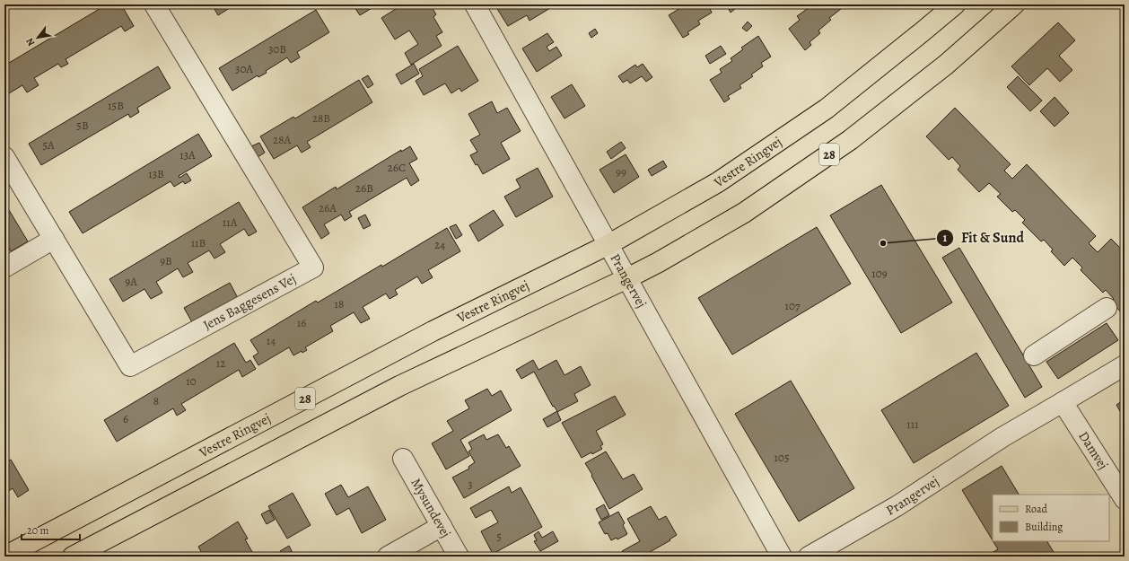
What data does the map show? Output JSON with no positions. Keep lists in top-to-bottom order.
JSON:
{
  "streets": {
    "main road": ["28", "Vestre Ringvej"],
    "street": [
      "Prangervej",
      "Jens Baggesens Vej",
      "Damvej",
      "Mysundevej"
    ]
  },
  "crossings": [
    ["28", "Prangervej"],
    ["Vestre Ringvej", "Prangervej"],
    ["Prangervej", "Damvej"]
  ],
  "places": ["Fit & Sund"],
  "house_numbers": [
    "30B",
    "30A",
    "15B",
    "28B",
    "5B",
    "28A",
    "5A",
    "13A",
    "26C",
    "99",
    "13B",
    "26B",
    "26A",
    "11A",
    "11B",
    "24",
    "9B",
    "109",
    "9A",
    "18",
    "107",
    "16",
    "14",
    "12",
    "10",
    "8",
    "6",
    "111",
    "105",
    "3",
    "5"
  ],
  "legend": ["Road", "Building"],
  "scale_bar": "20 m",
  "north": "bottom left"
}
